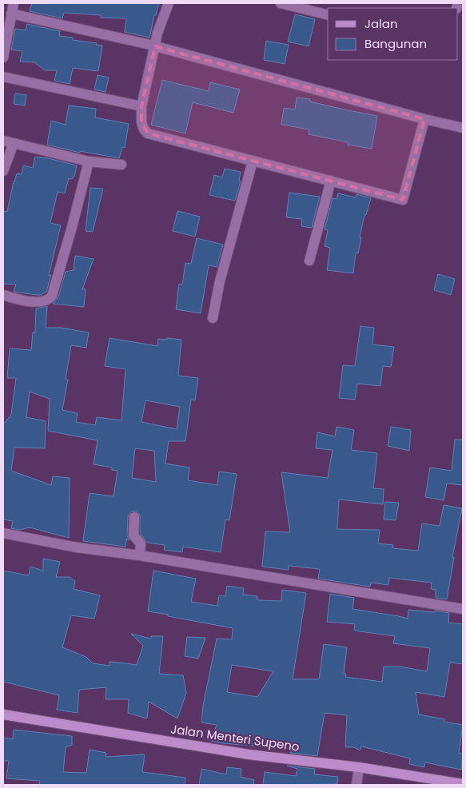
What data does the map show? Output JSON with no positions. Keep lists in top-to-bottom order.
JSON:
{
  "streets": {
    "main road": ["Jalan Menteri Supeno"]
  },
  "legend": ["Jalan", "Bangunan"]
}
